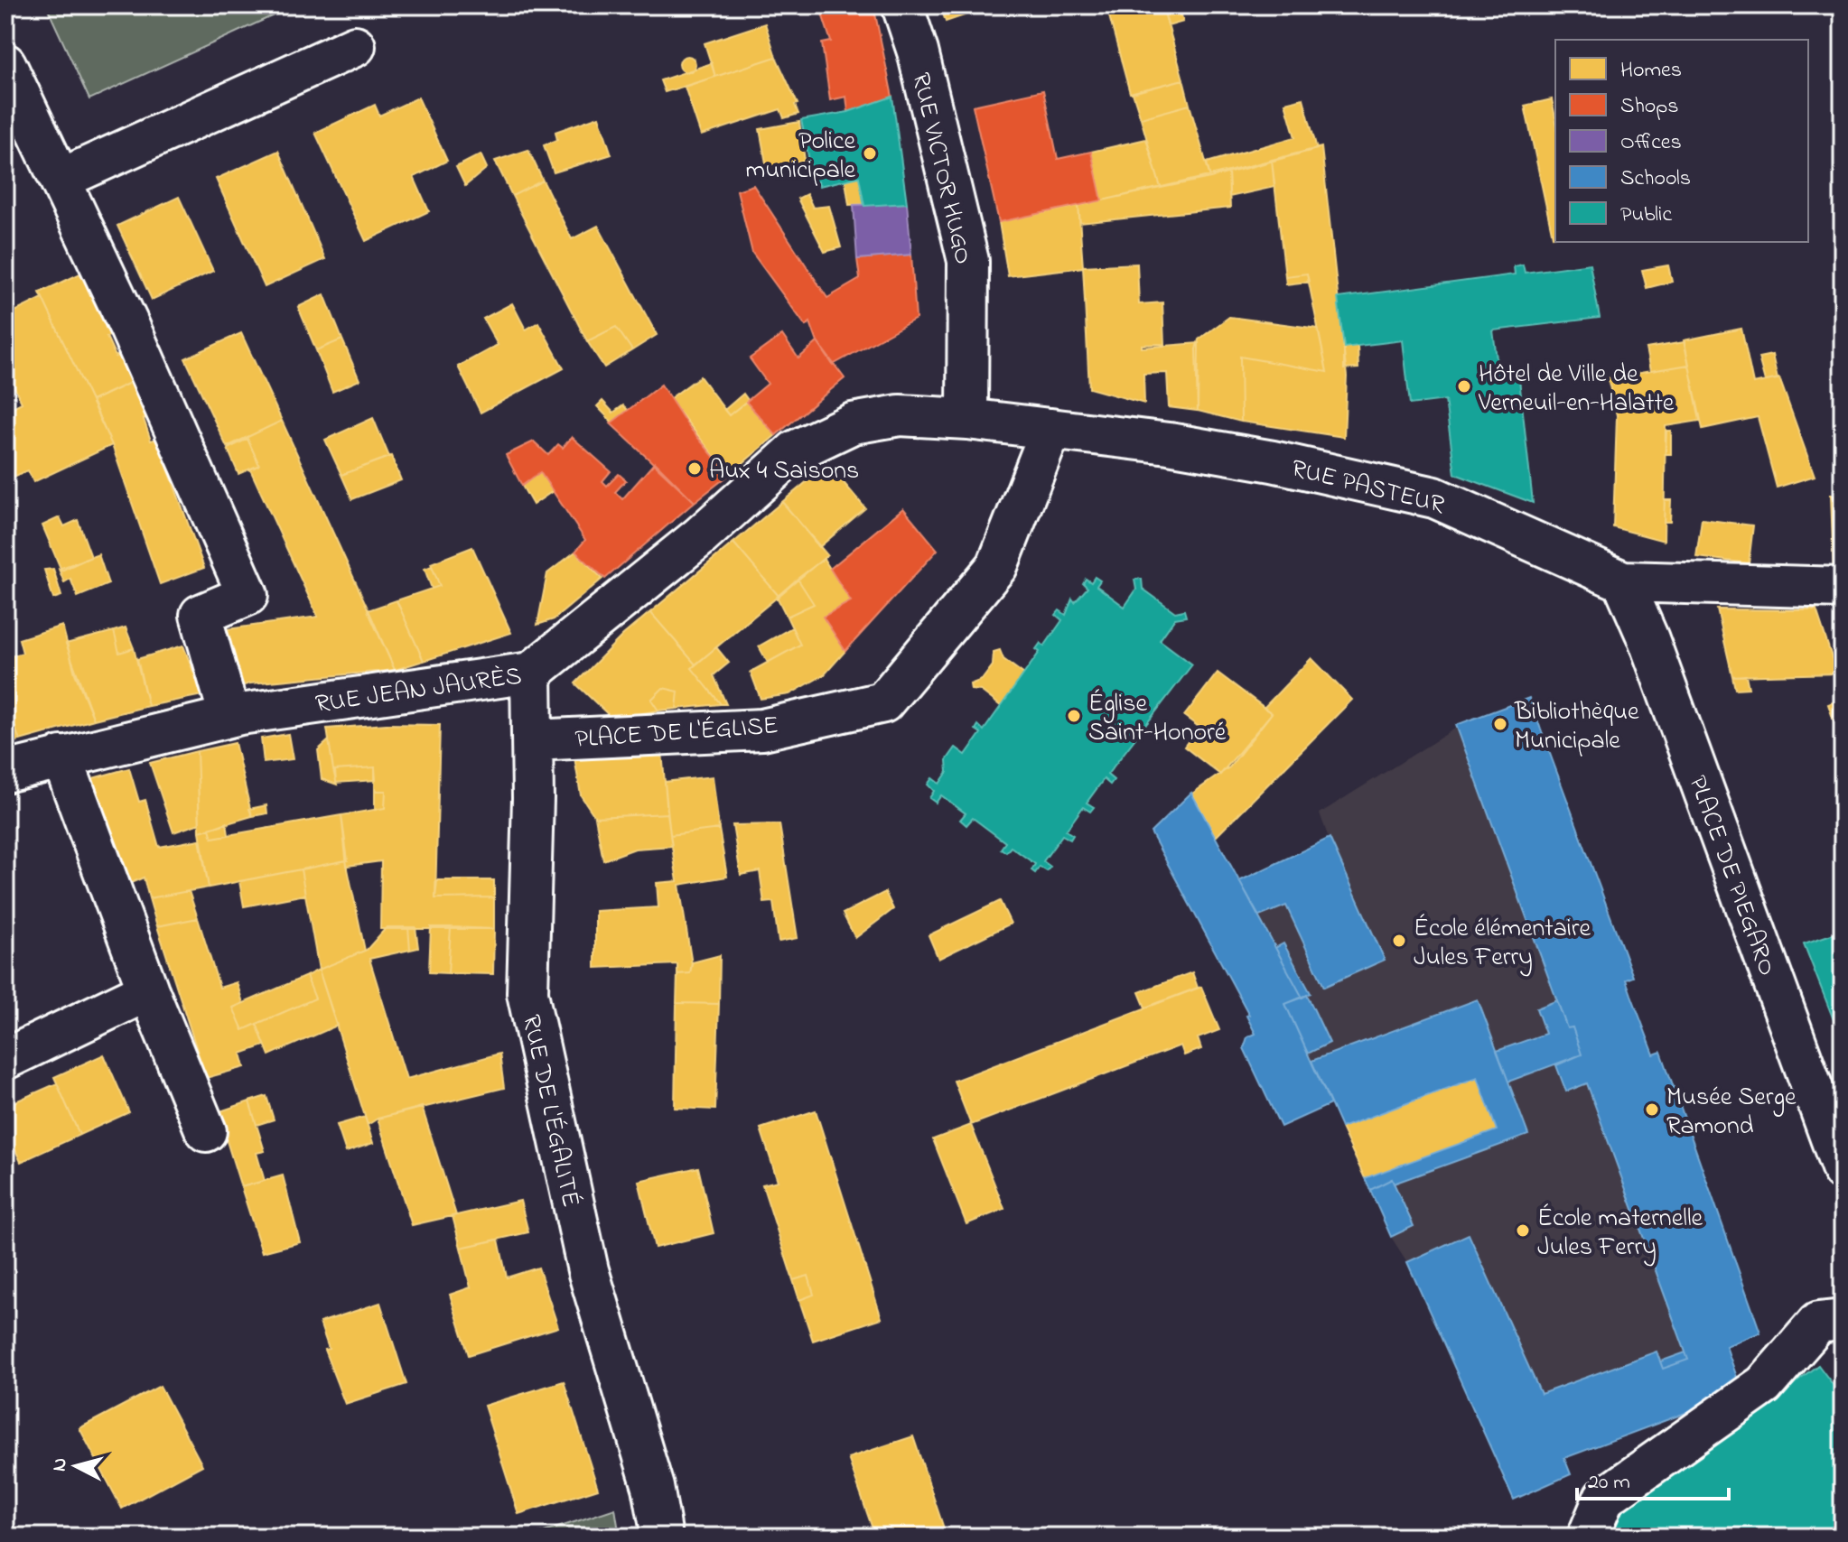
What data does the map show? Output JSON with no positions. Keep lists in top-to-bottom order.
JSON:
{
  "streets": {
    "street": [
      "RUE VICTOR HUGO",
      "RUE PASTEUR",
      "RUE JEAN JAURÈS",
      "PLACE DE L'ÉGLISE",
      "PLACE DE PIEGARO",
      "RUE DE L'ÉGALITÉ"
    ]
  },
  "crossings": [
    ["RUE VICTOR HUGO", "RUE PASTEUR"],
    ["RUE VICTOR HUGO", "RUE JEAN JAURÈS"],
    ["RUE PASTEUR", "RUE JEAN JAURÈS"],
    ["RUE PASTEUR", "PLACE DE L'ÉGLISE"],
    ["RUE PASTEUR", "PLACE DE PIEGARO"],
    ["RUE JEAN JAURÈS", "RUE DE L'ÉGALITÉ"],
    ["PLACE DE L'ÉGLISE", "RUE DE L'ÉGALITÉ"]
  ],
  "places": [
    "Police municipale",
    "Hôtel de Ville de Verneuil-en-Halatte",
    "Aux 4 Saisons",
    "Église Saint-Honoré",
    "Bibliothèque Municipale",
    "École élémentaire Jules Ferry",
    "Musée Serge Ramond",
    "École maternelle Jules Ferry"
  ],
  "legend": [
    "Homes",
    "Shops",
    "Offices",
    "Schools",
    "Public"
  ],
  "scale_bar": "20 m",
  "north": "left"
}
